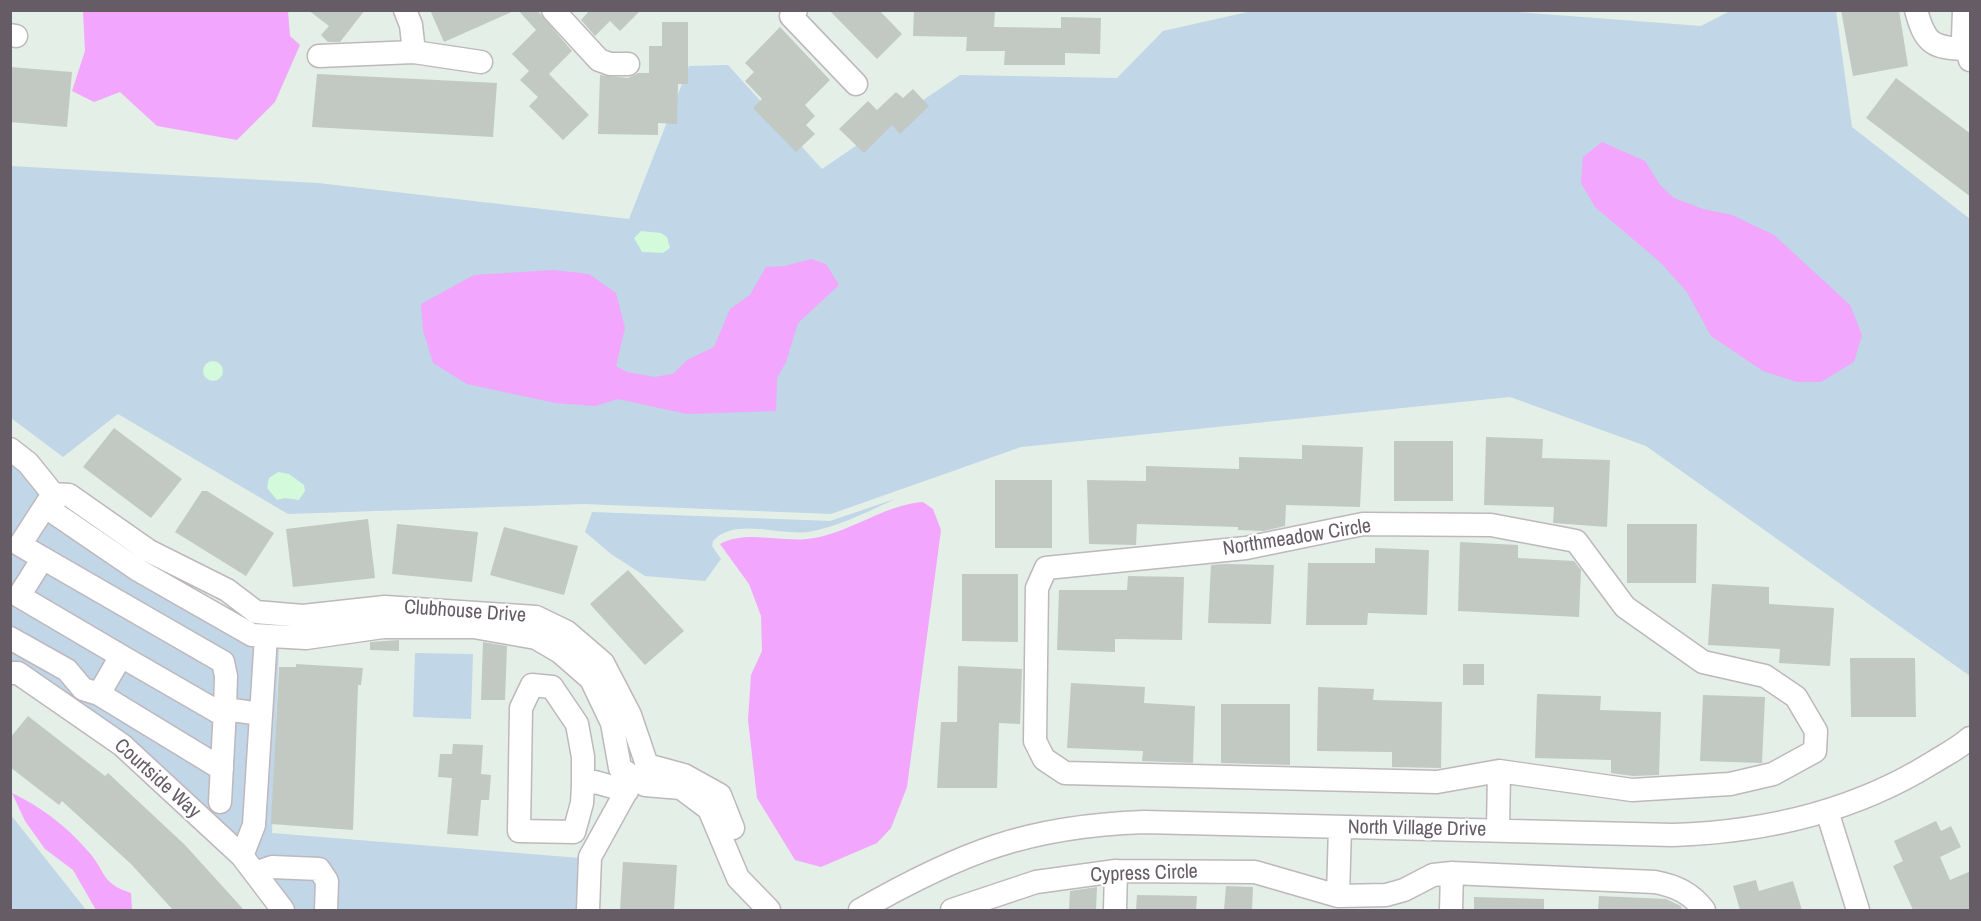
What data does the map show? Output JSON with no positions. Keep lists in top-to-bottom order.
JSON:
{
  "streets": {
    "street": [
      "Northmeadow Circle",
      "Clubhouse Drive",
      "Courtside Way",
      "North Village Drive",
      "Cypress Circle"
    ]
  }
}
